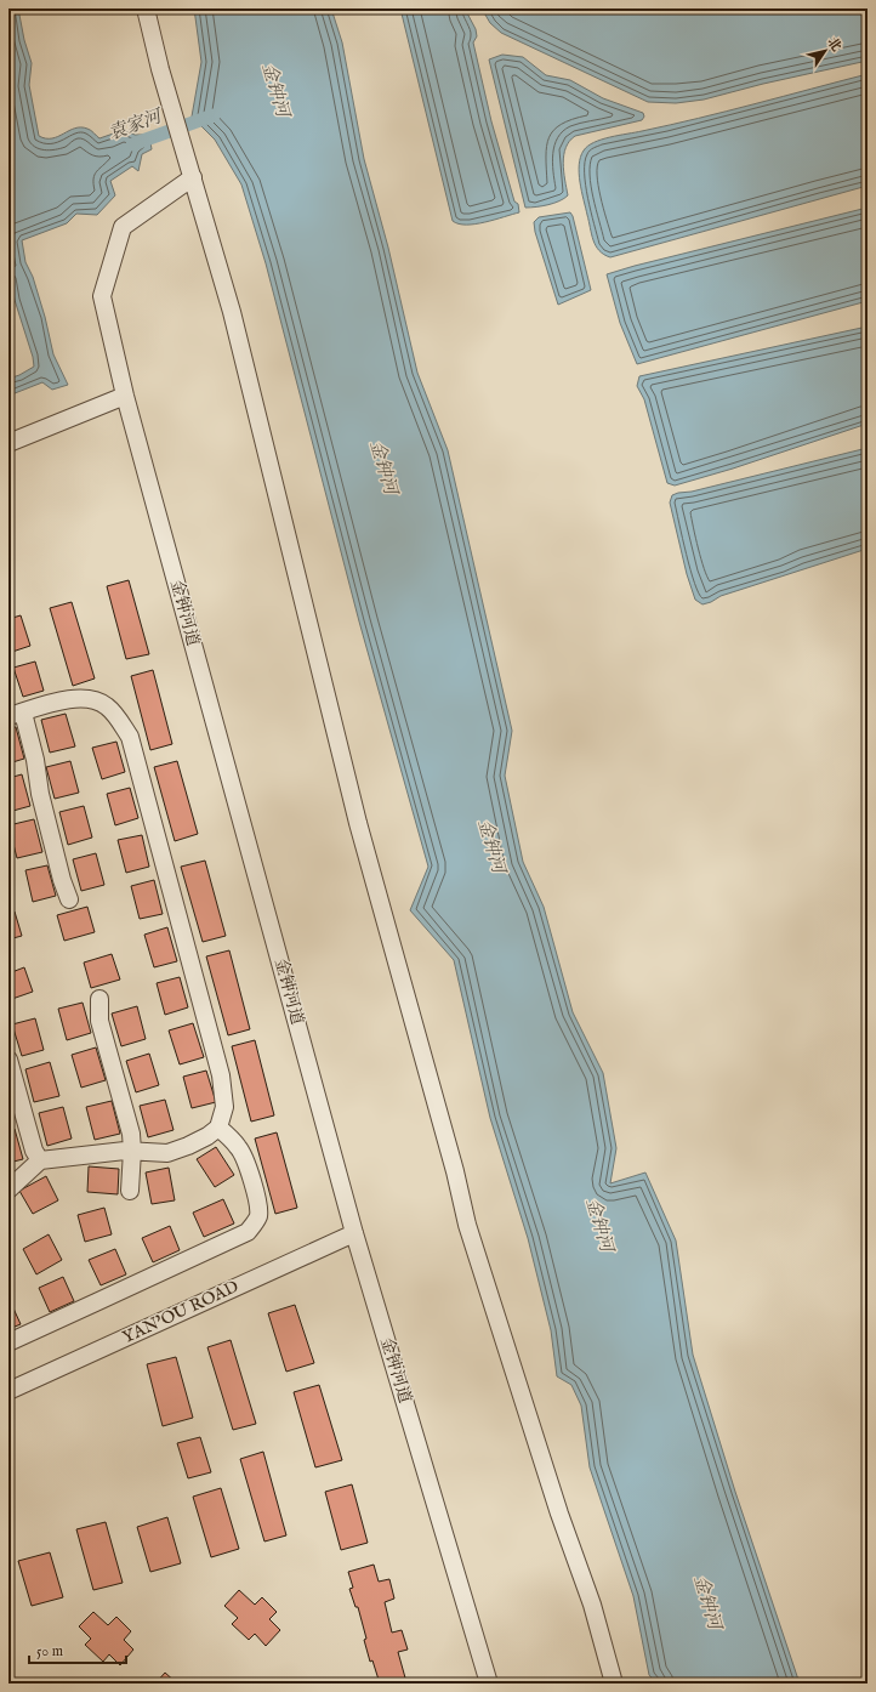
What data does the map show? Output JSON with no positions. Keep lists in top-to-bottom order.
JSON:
{
  "streets": {
    "street": ["金钟河道", "YAN'OU ROAD"]
  },
  "crossings": [
    ["金钟河道", "YAN'OU ROAD"]
  ],
  "water": ["金钟河", "袁家河"],
  "scale_bar": "50 m",
  "north": "top right"
}
